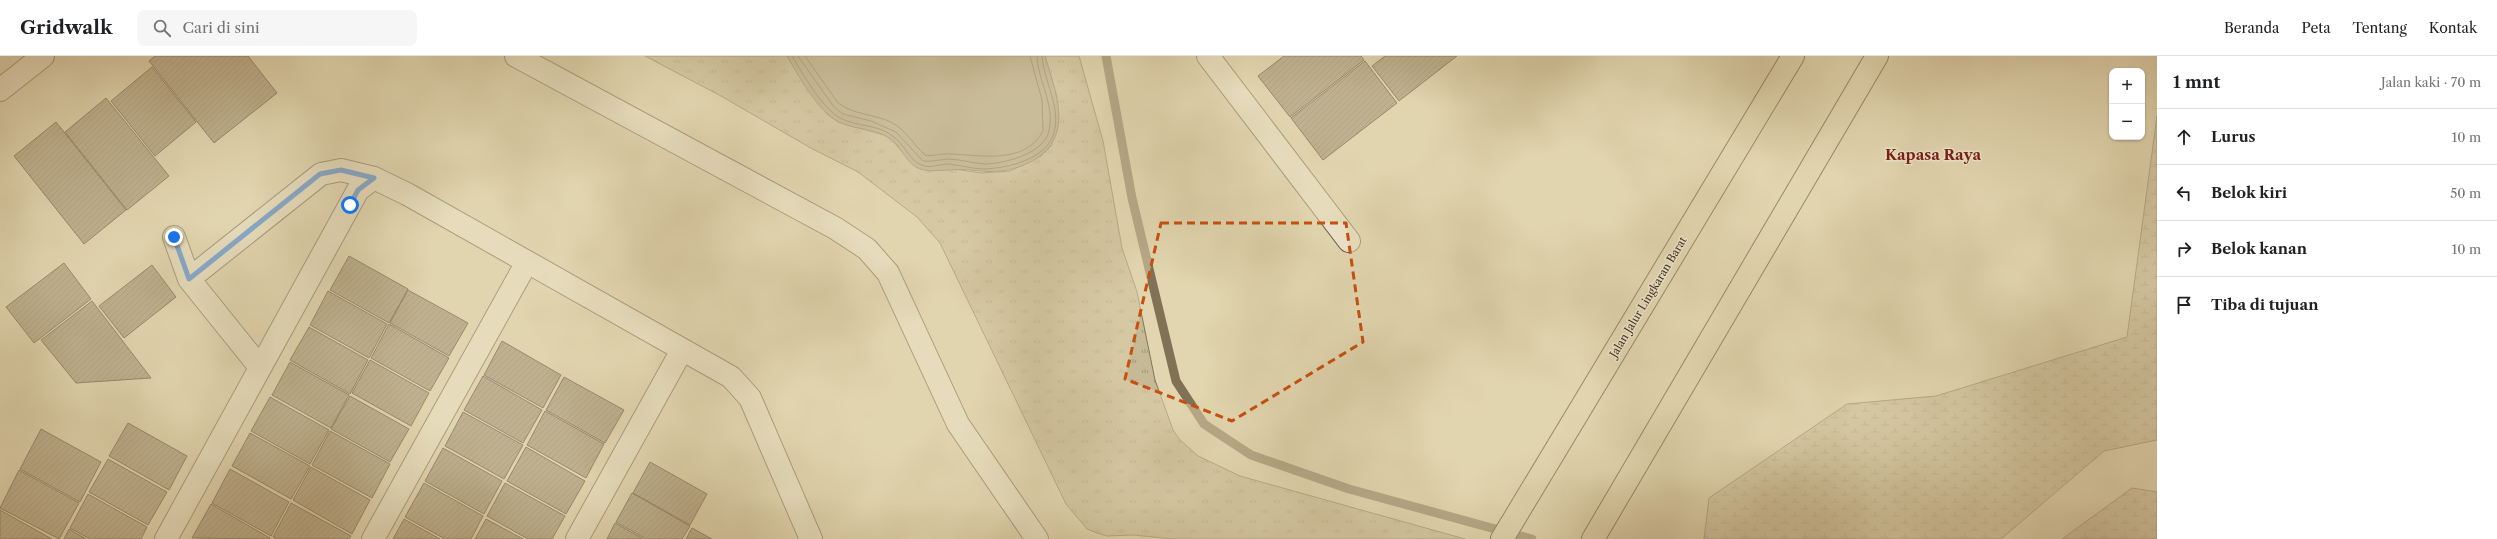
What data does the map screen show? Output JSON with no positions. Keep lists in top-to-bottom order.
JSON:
{
  "streets": {
    "main road": ["Jalan Jalur Lingkaran Barat"]
  },
  "districts": ["Kapasa Raya"],
  "page": {
    "header": "Gridwalk",
    "search": "Cari di sini",
    "nav": [
      "Beranda",
      "Peta",
      "Tentang",
      "Kontak"
    ],
    "heading": ["1 mnt", "Jalan kaki · 70 m"],
    "map_buttons": ["+", "−"],
    "list": [
      ["Lurus", "10 m"],
      ["Belok kiri", "50 m"],
      ["Belok kanan", "10 m"],
      "Tiba di tujuan"
    ]
  }
}
